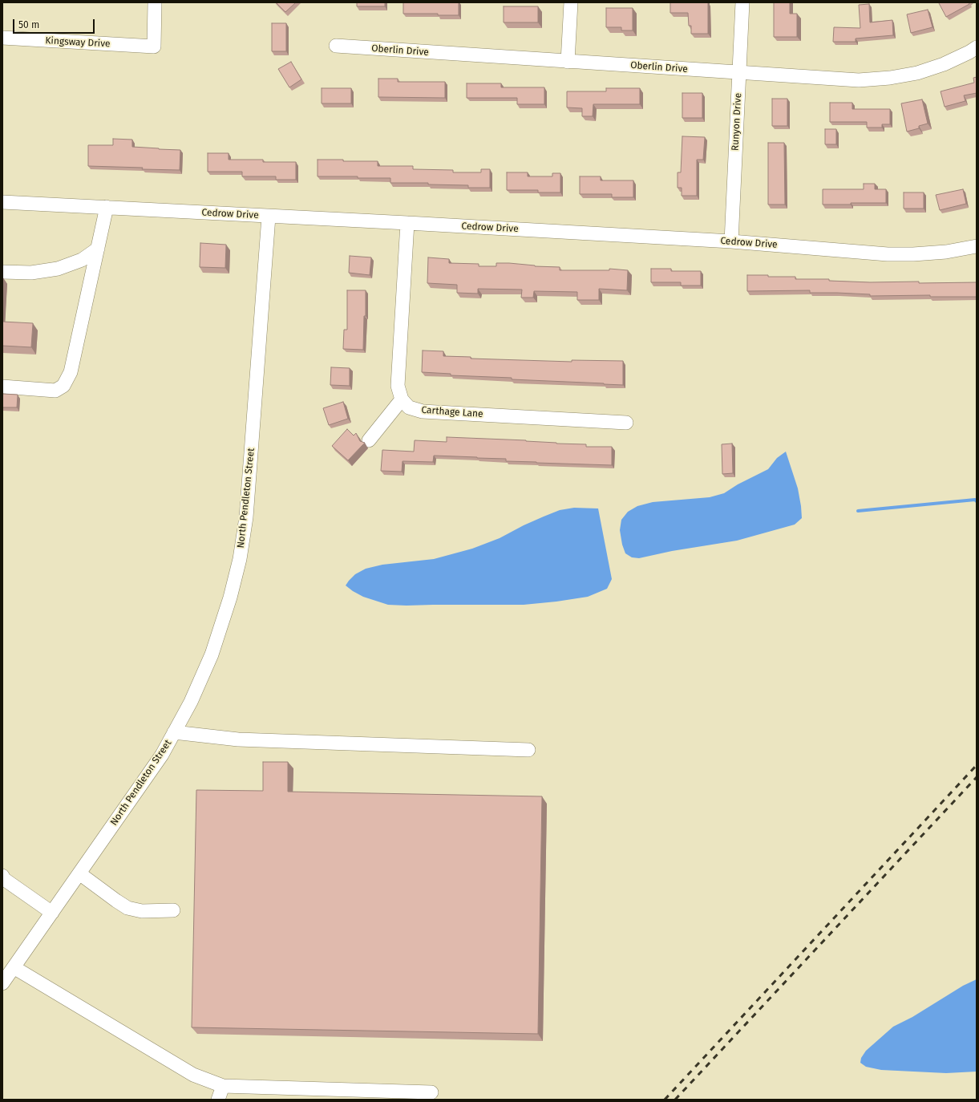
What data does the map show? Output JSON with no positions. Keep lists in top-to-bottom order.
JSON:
{
  "streets": {
    "street": [
      "Kingsway Drive",
      "Oberlin Drive",
      "Runyon Drive",
      "Cedrow Drive",
      "Carthage Lane",
      "North Pendleton Street"
    ]
  },
  "crossings": [
    ["Oberlin Drive", "Runyon Drive"],
    ["Runyon Drive", "Cedrow Drive"],
    ["Cedrow Drive", "North Pendleton Street"]
  ],
  "scale_bar": "50 m"
}
